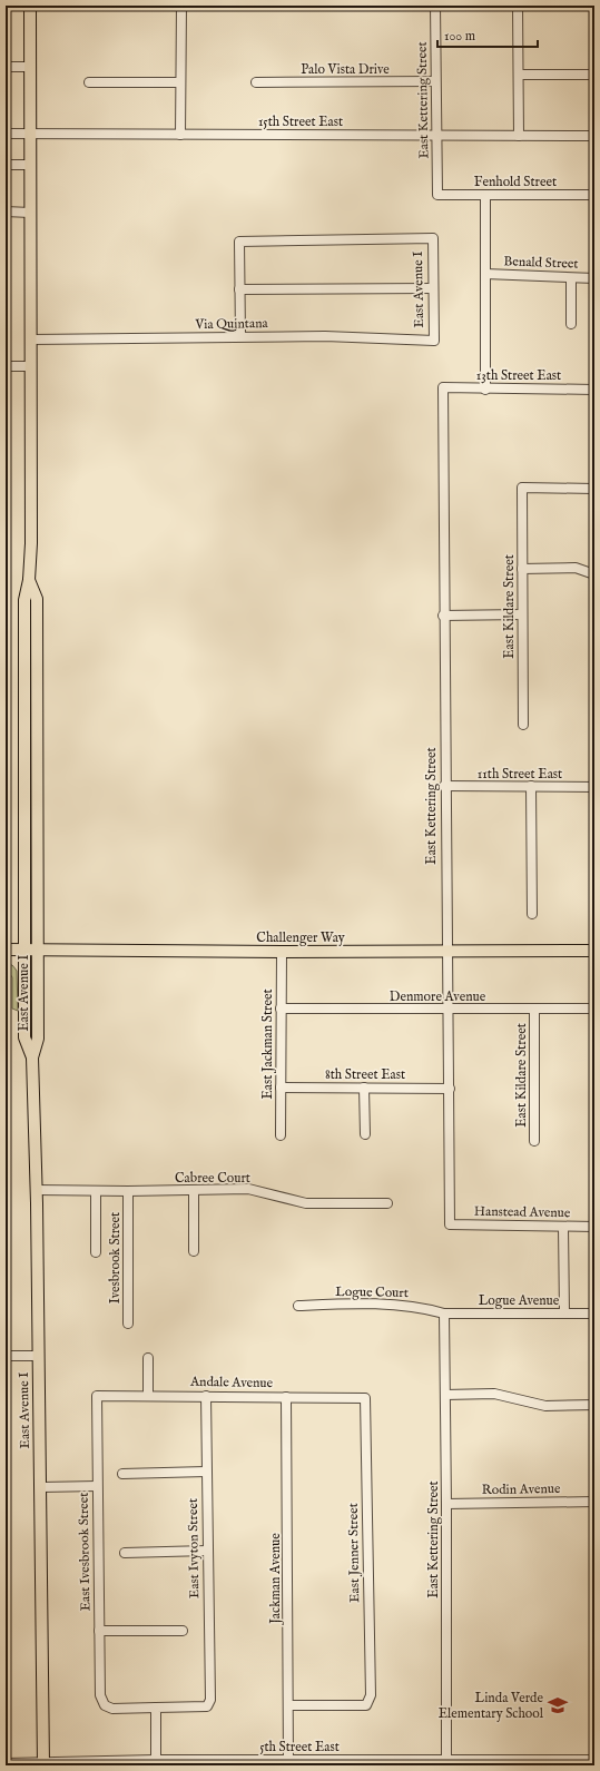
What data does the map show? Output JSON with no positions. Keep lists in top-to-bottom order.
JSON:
{
  "streets": {
    "main road": ["East Avenue I", "Challenger Way"],
    "street": [
      "Palo Vista Drive",
      "East Kettering Street",
      "15th Street East",
      "Fenhold Street",
      "Benald Street",
      "Via Quintana",
      "13th Street East",
      "East Kildare Street",
      "11th Street East",
      "Denmore Avenue",
      "East Jackman Street",
      "8th Street East",
      "Cabree Court",
      "Hanstead Avenue",
      "Ivesbrook Street",
      "Logue Court",
      "Logue Avenue",
      "Andale Avenue",
      "Rodin Avenue",
      "East Ivyton Street",
      "East Ivesbrook Street",
      "East Jenner Street",
      "Jackman Avenue",
      "5th Street East"
    ]
  },
  "crossings": [
    ["Palo Vista Drive", "East Kettering Street"],
    ["East Kettering Street", "15th Street East"],
    ["East Kettering Street", "Fenhold Street"],
    ["East Kettering Street", "13th Street East"],
    ["East Kettering Street", "11th Street East"],
    ["East Kettering Street", "Challenger Way"],
    ["East Kettering Street", "Denmore Avenue"],
    ["East Kettering Street", "8th Street East"],
    ["East Kettering Street", "Hanstead Avenue"],
    ["East Kettering Street", "Logue Court"],
    ["East Kettering Street", "Logue Avenue"],
    ["East Kettering Street", "Rodin Avenue"],
    ["East Kettering Street", "5th Street East"],
    ["15th Street East", "East Avenue I"],
    ["East Avenue I", "Via Quintana"],
    ["East Avenue I", "Challenger Way"],
    ["East Avenue I", "Cabree Court"],
    ["East Avenue I", "5th Street East"],
    ["East Kildare Street", "Denmore Avenue"],
    ["Challenger Way", "East Jackman Street"],
    ["Denmore Avenue", "East Jackman Street"],
    ["East Jackman Street", "8th Street East"],
    ["Cabree Court", "Ivesbrook Street"],
    ["Logue Court", "Logue Avenue"],
    ["Andale Avenue", "East Ivyton Street"],
    ["Andale Avenue", "East Ivesbrook Street"],
    ["Andale Avenue", "East Jenner Street"],
    ["Andale Avenue", "Jackman Avenue"],
    ["East Ivyton Street", "East Ivesbrook Street"],
    ["East Jenner Street", "Jackman Avenue"],
    ["Jackman Avenue", "5th Street East"]
  ],
  "places": {
    "school or university": ["Linda Verde Elementary School"]
  },
  "scale_bar": "100 m"
}
